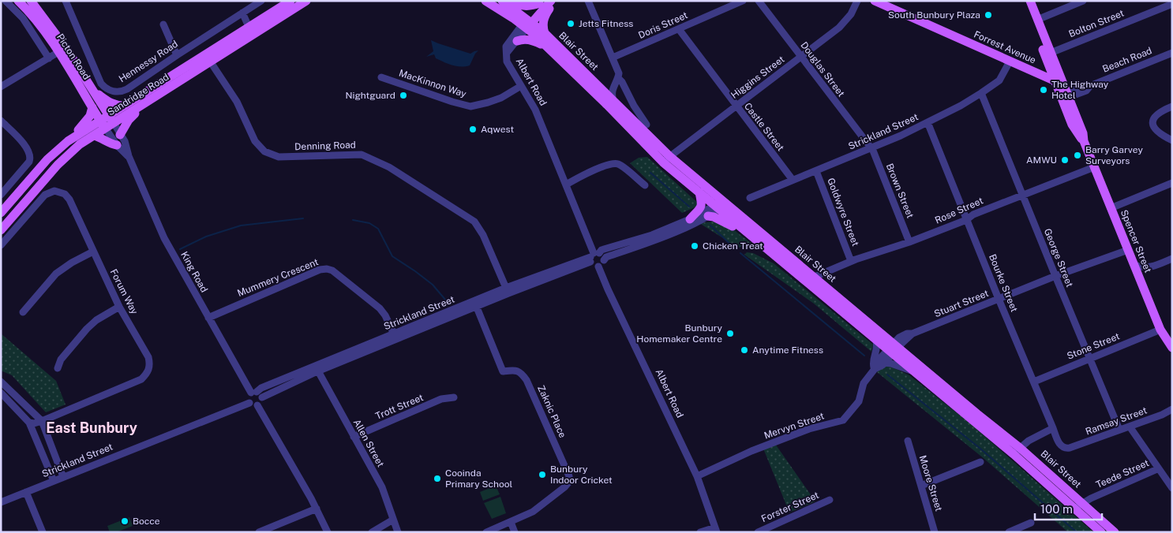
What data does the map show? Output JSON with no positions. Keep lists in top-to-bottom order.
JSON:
{
  "streets": {
    "main road": [
      "Forrest Avenue",
      "Blair Street",
      "Picton Road",
      "Sandridge Road",
      "Spencer Street"
    ],
    "street": [
      "Bolton Street",
      "Doris Street",
      "Beach Road",
      "Hennessy Road",
      "Douglas Street",
      "Higgins Street",
      "Albert Road",
      "MacKinnon Way",
      "Castle Street",
      "Strickland Street",
      "Denning Road",
      "Brown Street",
      "Rose Street",
      "Goldwyre Street",
      "George Street",
      "King Road",
      "Mummery Crescent",
      "Bourke Street",
      "Forum Way",
      "Stuart Street",
      "Stone Street",
      "Trott Street",
      "Zaknic Place",
      "Ramsay Street",
      "Mervyn Street",
      "Allen Street",
      "Teede Street",
      "Moore Street",
      "Forster Street"
    ]
  },
  "crossings": [
    ["Bolton Street", "Spencer Street"],
    ["Doris Street", "Castle Street"],
    ["Forrest Avenue", "Beach Road"],
    ["Forrest Avenue", "Strickland Street"],
    ["Forrest Avenue", "Spencer Street"],
    ["Blair Street", "Higgins Street"],
    ["Blair Street", "Albert Road"],
    ["Blair Street", "Strickland Street"],
    ["Blair Street", "Rose Street"],
    ["Blair Street", "Stuart Street"],
    ["Blair Street", "Mervyn Street"],
    ["Blair Street", "Teede Street"],
    ["Picton Road", "Sandridge Road"],
    ["Picton Road", "King Road"],
    ["Beach Road", "Spencer Street"],
    ["Douglas Street", "Higgins Street"],
    ["Douglas Street", "Strickland Street"],
    ["Douglas Street", "Brown Street"],
    ["Higgins Street", "Castle Street"],
    ["Albert Road", "MacKinnon Way"],
    ["Albert Road", "Strickland Street"],
    ["Albert Road", "Mervyn Street"],
    ["Sandridge Road", "Denning Road"],
    ["Sandridge Road", "King Road"],
    ["Castle Street", "Strickland Street"],
    ["Strickland Street", "Denning Road"],
    ["Strickland Street", "Brown Street"],
    ["Strickland Street", "Goldwyre Street"],
    ["Strickland Street", "George Street"],
    ["Strickland Street", "King Road"],
    ["Strickland Street", "Mummery Crescent"],
    ["Strickland Street", "Bourke Street"],
    ["Strickland Street", "Zaknic Place"],
    ["Strickland Street", "Allen Street"],
    ["Brown Street", "Rose Street"],
    ["Rose Street", "Goldwyre Street"],
    ["Rose Street", "Spencer Street"],
    ["Rose Street", "George Street"],
    ["Rose Street", "Bourke Street"],
    ["Spencer Street", "Stuart Street"],
    ["Spencer Street", "Stone Street"],
    ["George Street", "Stuart Street"],
    ["George Street", "Stone Street"],
    ["George Street", "Ramsay Street"],
    ["King Road", "Mummery Crescent"],
    ["Bourke Street", "Stuart Street"],
    ["Bourke Street", "Stone Street"],
    ["Bourke Street", "Ramsay Street"],
    ["Stuart Street", "Mervyn Street"],
    ["Trott Street", "Allen Street"]
  ],
  "districts": ["East Bunbury"],
  "places": [
    "South Bunbury Plaza",
    "Jetts Fitness",
    "The Highway Hotel",
    "Nightguard",
    "Aqwest",
    "Barry Garvey Surveyors",
    "AMWU",
    "Chicken Treat",
    "Bunbury Homemaker Centre",
    "Anytime Fitness",
    "Bunbury Indoor Cricket",
    "Cooinda Primary School",
    "Bocce"
  ],
  "scale_bar": "100 m"
}
